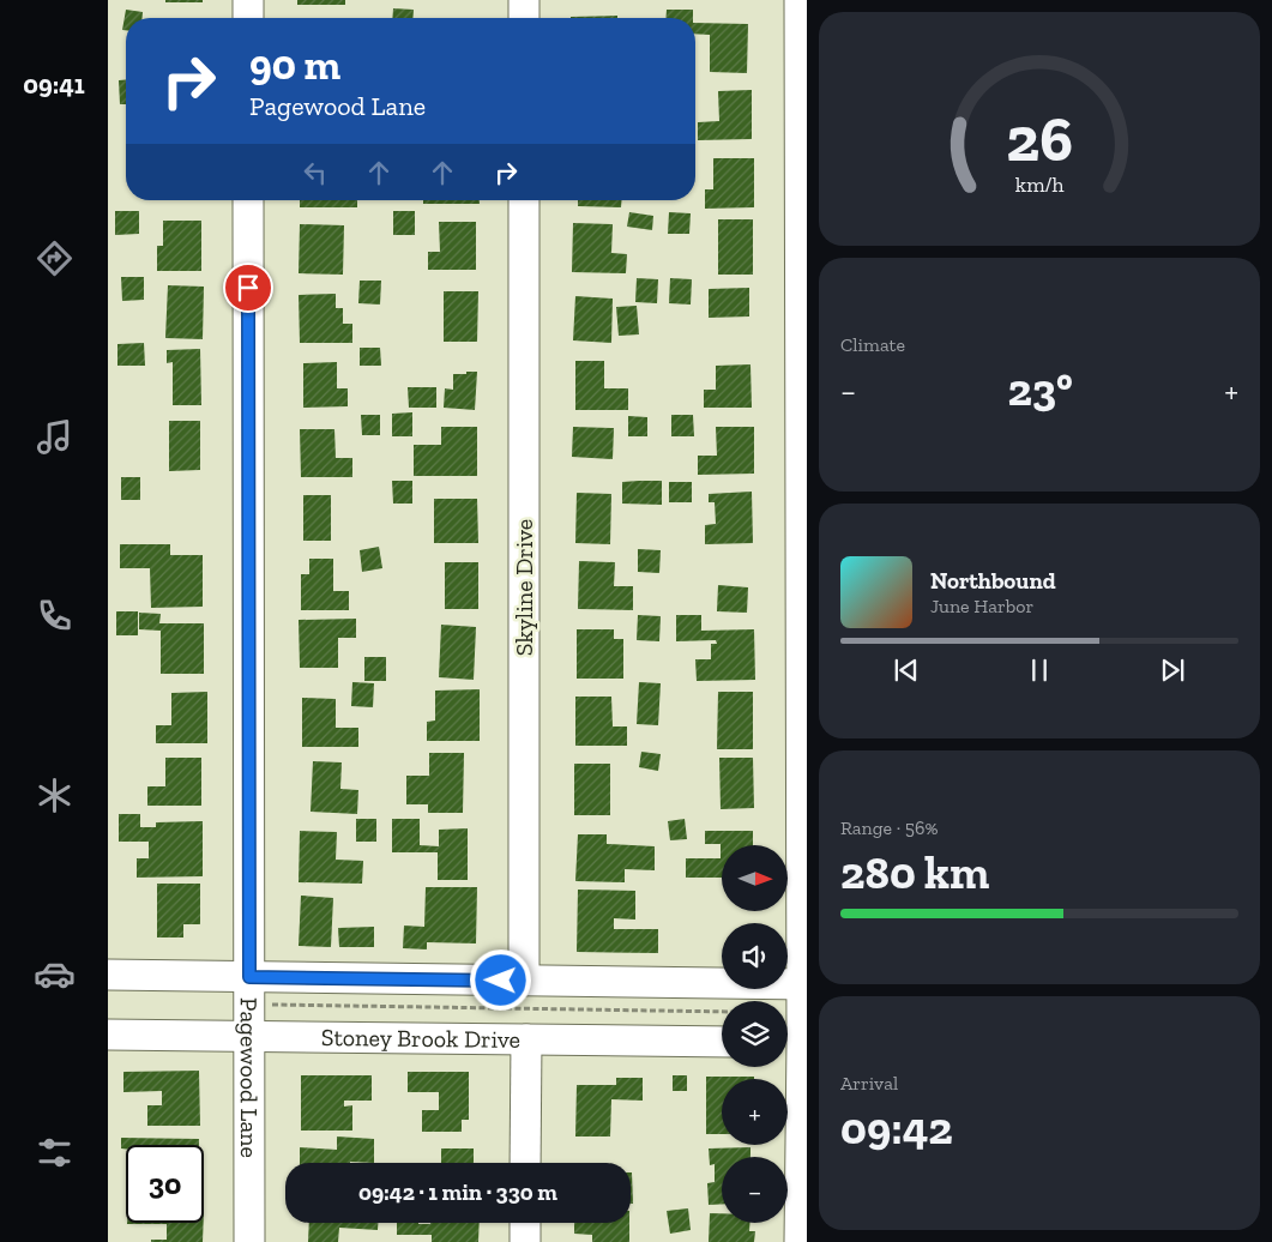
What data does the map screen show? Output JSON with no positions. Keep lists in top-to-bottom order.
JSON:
{
  "streets": {
    "street": ["Skyline Drive", "Stoney Brook Drive", "Pagewood Lane"]
  },
  "crossings": [
    ["Stoney Brook Drive", "Pagewood Lane"]
  ],
  "north": "right",
  "page": {
    "tabs": "09:41",
    "turn": ["90 m", "Pagewood Lane"],
    "tile": [
      "Climate",
      ["Range · 56%", "280 km"],
      ["Arrival", "09:42"]
    ],
    "heat": ["−", "23°", "+"],
    "song": ["Northbound", "June Harbor"],
    "map_buttons": ["+", "−"],
    "limit": "30",
    "trip": "09:42 · 1 min · 330 m",
    "gauge": ["26", "km/h"]
  }
}
